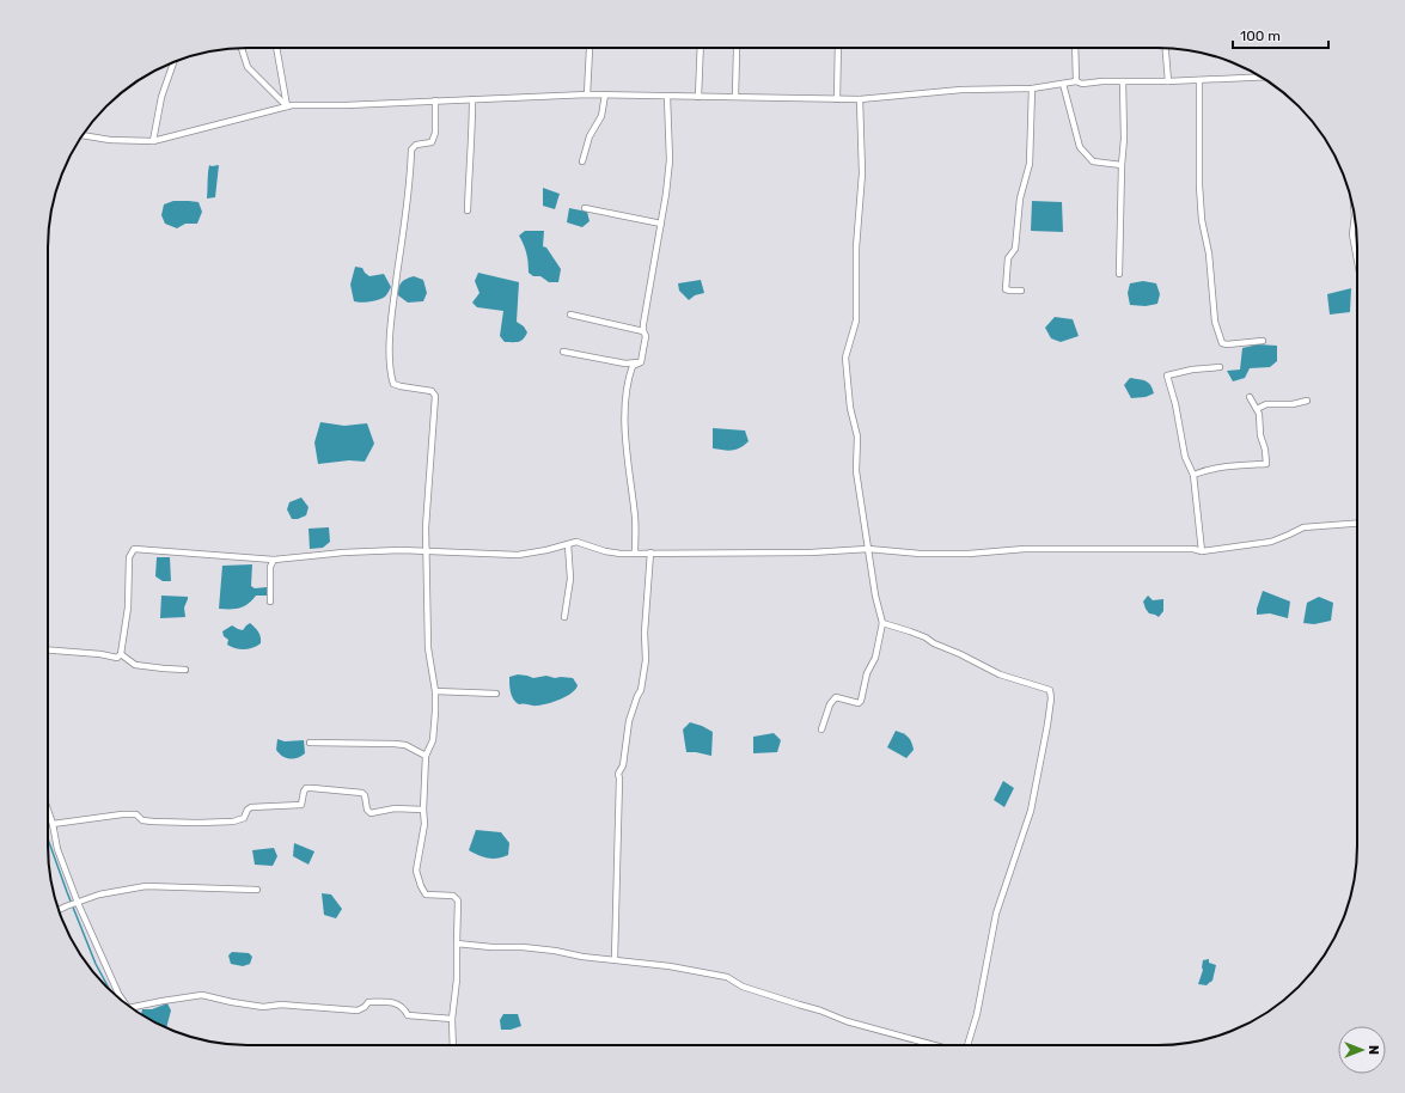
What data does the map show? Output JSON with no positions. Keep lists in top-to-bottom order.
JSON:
{
  "scale_bar": "100 m",
  "north": "right"
}
